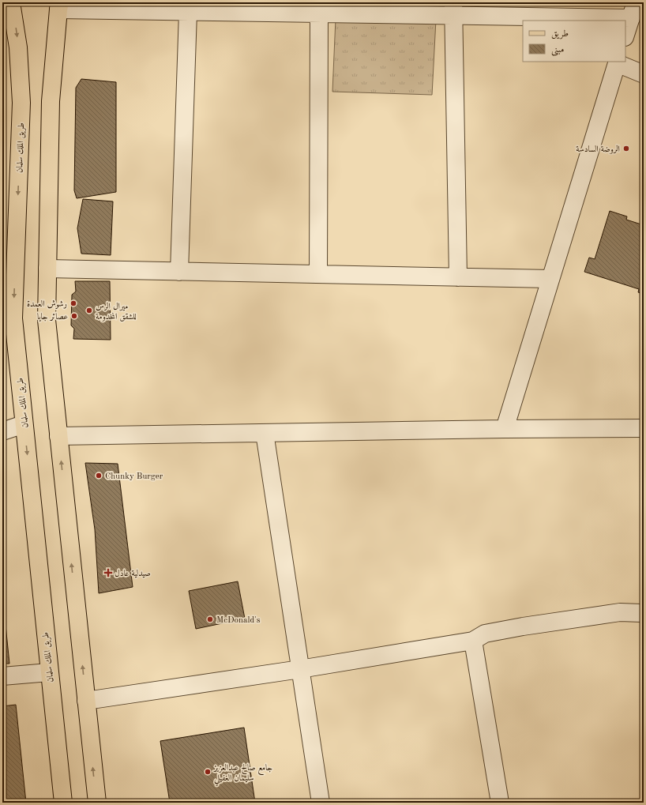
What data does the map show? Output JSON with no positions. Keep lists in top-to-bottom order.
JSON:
{
  "streets": {
    "main road": ["طريق الملك سلمان"]
  },
  "places": {
    "other": [
      "الروضة السادسة",
      "رشوش العمدة",
      "ميرال الرس للشقق المخدومة",
      "عصائر جايا",
      "Chunky Burger",
      "McDonald's",
      "جامع صالح عبدالعزيز سليمان الغفيلي"
    ],
    "health": ["صيدلية عادل"]
  },
  "legend": ["طريق", "مبنى"]
}
